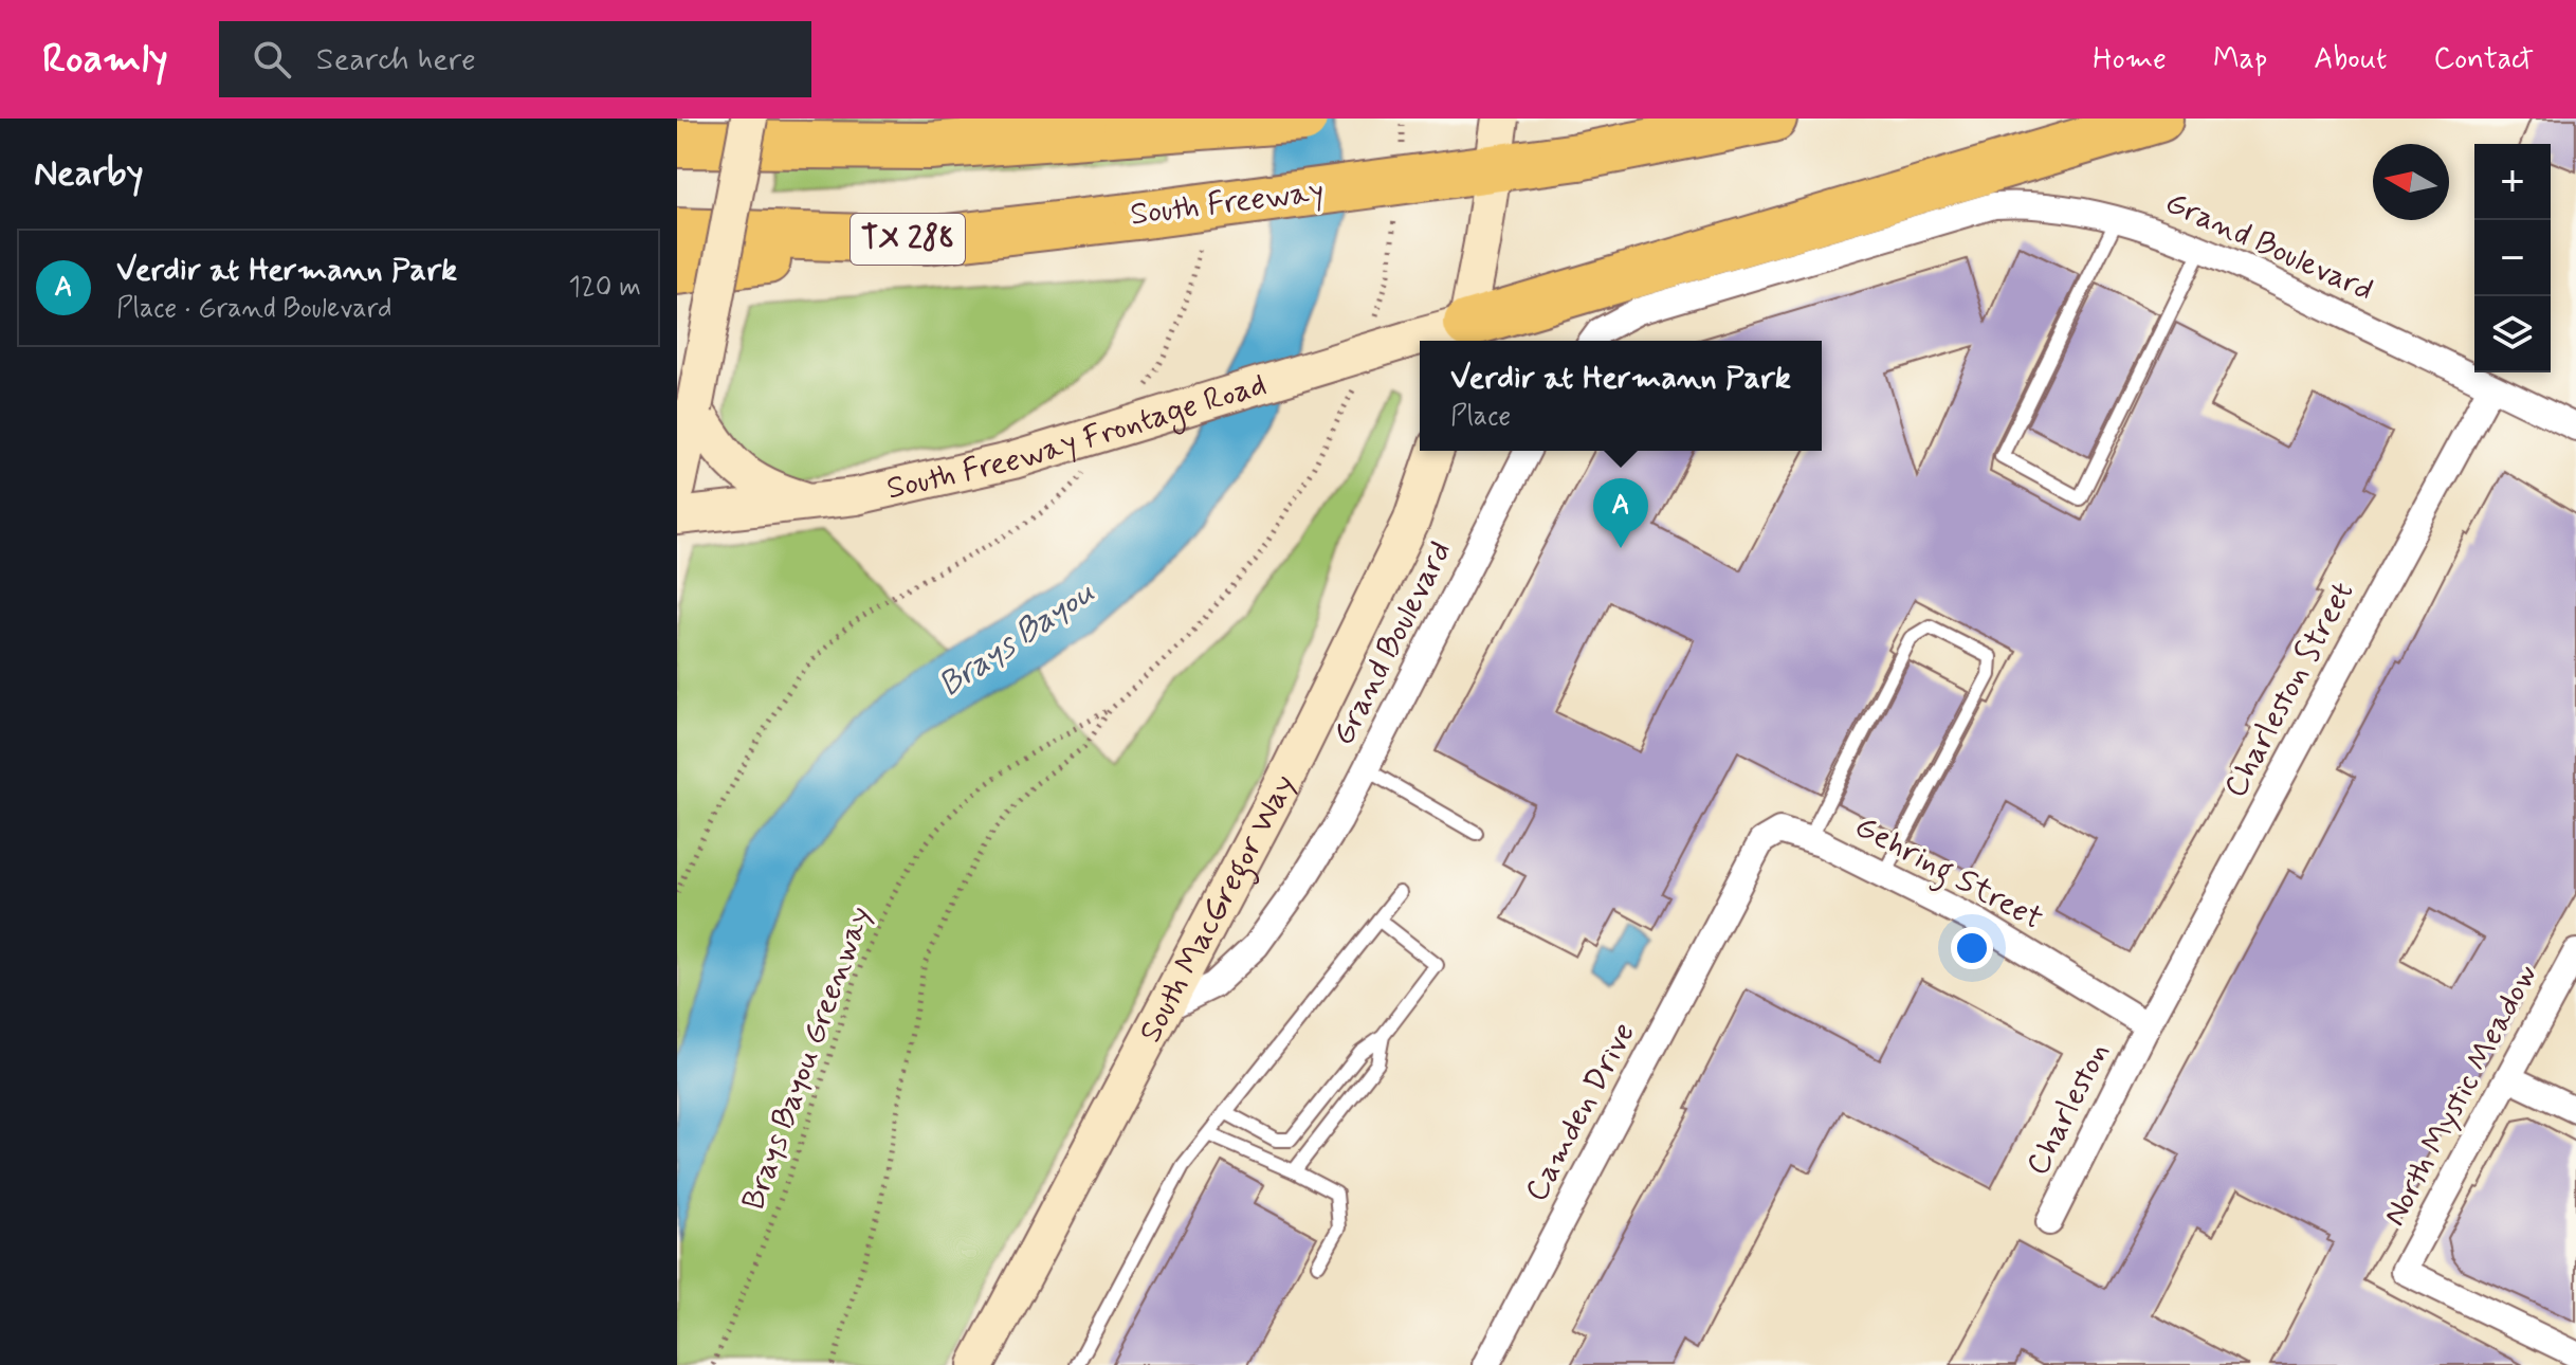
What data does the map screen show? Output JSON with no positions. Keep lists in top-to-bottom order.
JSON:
{
  "streets": {
    "highway": ["South Freeway", "TX 288"],
    "main road": ["South Freeway Frontage Road", "South MacGregor Way"],
    "street": [
      "Grand Boulevard",
      "Charleston Street",
      "Gehring Street",
      "North Mystic Meadow",
      "Charleston",
      "Camden Drive"
    ],
    "path": ["Brays Bayou Greenway"]
  },
  "crossings": [
    ["Grand Boulevard", "Charleston Street"],
    ["Grand Boulevard", "South MacGregor Way"],
    ["Charleston Street", "Gehring Street"],
    ["Charleston Street", "Charleston"],
    ["Gehring Street", "Charleston"],
    ["Gehring Street", "Camden Drive"]
  ],
  "water": ["Brays Bayou"],
  "north": "left",
  "page": {
    "header": "Roamly",
    "search": "Search here",
    "nav": [
      "Home",
      "Map",
      "About",
      "Contact"
    ],
    "heading": "Nearby",
    "map_buttons": ["+", "−"],
    "list": [
      {
        "mark": "A",
        "name": "Verdir at Hermann Park",
        "note": "Place · Grand Boulevard",
        "value": "120 m"
      }
    ],
    "popup": ["Verdir at Hermann Park", "Place"],
    "pins": "A"
  }
}
